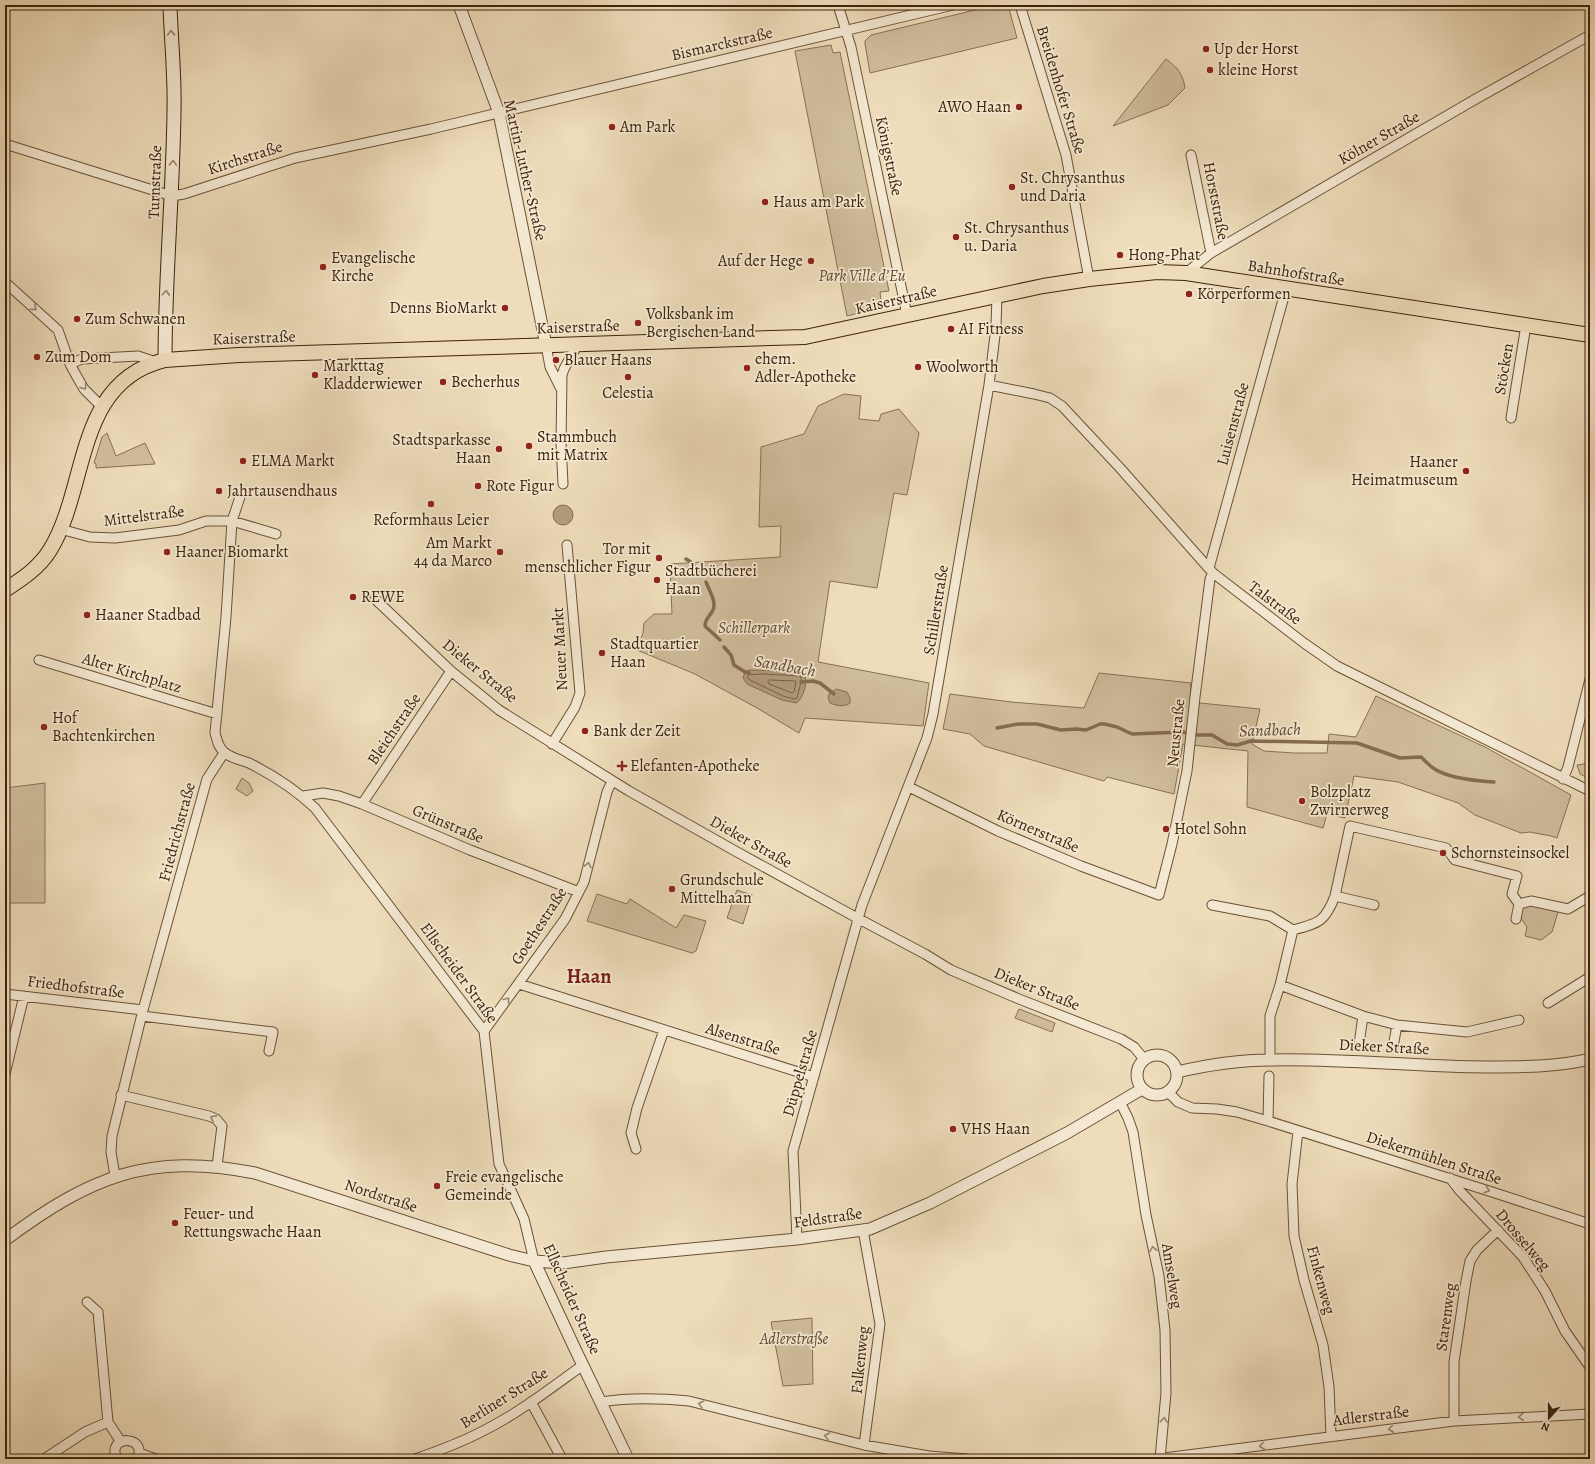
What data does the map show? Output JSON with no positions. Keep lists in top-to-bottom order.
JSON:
{
  "streets": {
    "main road": ["Turnstraße", "Bahnhofstraße", "Kaiserstraße"],
    "street": [
      "Bismarckstraße",
      "Breidenhofer Straße",
      "Kölner Straße",
      "Königstraße",
      "Kirchstraße",
      "Martin-Luther-Straße",
      "Horststraße",
      "Stöcken",
      "Luisenstraße",
      "Mittelstraße",
      "Talstraße",
      "Schillerstraße",
      "Neuer Markt",
      "Dieker Straße",
      "Alter Kirchplatz",
      "Bleichstraße",
      "Neustraße",
      "Grünstraße",
      "Körnerstraße",
      "Friedrichstraße",
      "Goethestraße",
      "Ellscheider Straße",
      "Friedhofstraße",
      "Alsenstraße",
      "Düppelstraße",
      "Diekermühlen Straße",
      "Nordstraße",
      "Feldstraße",
      "Drosselweg",
      "Amselweg",
      "Finkenweg",
      "Starenweg",
      "Falkenweg",
      "Berliner Straße",
      "Adlerstraße"
    ]
  },
  "crossings": [
    ["Bismarckstraße", "Königstraße"],
    ["Bismarckstraße", "Kirchstraße"],
    ["Bismarckstraße", "Martin-Luther-Straße"],
    ["Breidenhofer Straße", "Bahnhofstraße"],
    ["Kölner Straße", "Horststraße"],
    ["Kölner Straße", "Bahnhofstraße"],
    ["Königstraße", "Kaiserstraße"],
    ["Kirchstraße", "Martin-Luther-Straße"],
    ["Kirchstraße", "Turnstraße"],
    ["Martin-Luther-Straße", "Kaiserstraße"],
    ["Turnstraße", "Kaiserstraße"],
    ["Bahnhofstraße", "Kaiserstraße"],
    ["Bahnhofstraße", "Stöcken"],
    ["Bahnhofstraße", "Luisenstraße"],
    ["Bahnhofstraße", "Schillerstraße"],
    ["Kaiserstraße", "Mittelstraße"],
    ["Kaiserstraße", "Schillerstraße"],
    ["Luisenstraße", "Talstraße"],
    ["Luisenstraße", "Neustraße"],
    ["Talstraße", "Schillerstraße"],
    ["Talstraße", "Neustraße"],
    ["Schillerstraße", "Dieker Straße"],
    ["Schillerstraße", "Körnerstraße"],
    ["Schillerstraße", "Düppelstraße"],
    ["Neuer Markt", "Dieker Straße"],
    ["Dieker Straße", "Bleichstraße"],
    ["Dieker Straße", "Goethestraße"],
    ["Dieker Straße", "Düppelstraße"],
    ["Dieker Straße", "Diekermühlen Straße"],
    ["Dieker Straße", "Feldstraße"],
    ["Bleichstraße", "Grünstraße"],
    ["Neustraße", "Körnerstraße"],
    ["Grünstraße", "Goethestraße"],
    ["Grünstraße", "Ellscheider Straße"],
    ["Friedrichstraße", "Ellscheider Straße"],
    ["Friedrichstraße", "Friedhofstraße"],
    ["Friedrichstraße", "Nordstraße"],
    ["Goethestraße", "Ellscheider Straße"],
    ["Goethestraße", "Alsenstraße"],
    ["Ellscheider Straße", "Nordstraße"],
    ["Ellscheider Straße", "Feldstraße"],
    ["Ellscheider Straße", "Berliner Straße"],
    ["Alsenstraße", "Düppelstraße"],
    ["Düppelstraße", "Feldstraße"],
    ["Diekermühlen Straße", "Feldstraße"],
    ["Diekermühlen Straße", "Drosselweg"],
    ["Diekermühlen Straße", "Finkenweg"],
    ["Nordstraße", "Feldstraße"],
    ["Feldstraße", "Amselweg"],
    ["Feldstraße", "Falkenweg"],
    ["Drosselweg", "Starenweg"],
    ["Amselweg", "Adlerstraße"],
    ["Finkenweg", "Adlerstraße"],
    ["Starenweg", "Adlerstraße"]
  ],
  "one_way": [
    "Turnstraße",
    "Goethestraße",
    "Amselweg",
    "Adlerstraße"
  ],
  "districts": ["Haan"],
  "water": ["Sandbach"],
  "parks": ["Park Ville d’Eu", "Schillerpark", "Adlerstraße"],
  "places": {
    "other": [
      "Up der Horst",
      "kleine Horst",
      "AWO Haan",
      "Am Park",
      "St. Chrysanthus und Daria",
      "Haus am Park",
      "St. Chrysanthus u. Daria",
      "Hong-Phat",
      "Auf der Hege",
      "Evangelische Kirche",
      "Körperformen",
      "Denns BioMarkt",
      "Zum Schwanen",
      "Volksbank im Bergischen Land",
      "AI Fitness",
      "Zum Dom",
      "Blauer Haans",
      "Woolworth",
      "ehem. Adler-Apotheke",
      "Markttag Kladderwiewer",
      "Celestia",
      "Becherhus",
      "Stammbuch mit Matrix",
      "Stadtsparkasse Haan",
      "ELMA Markt",
      "Haaner Heimatmuseum",
      "Rote Figur",
      "Jahrtausendhaus",
      "Reformhaus Leier",
      "Haaner Biomarkt",
      "Am Markt 44 da Marco",
      "Tor mit menschlicher Figur",
      "Stadtbücherei Haan",
      "REWE",
      "Haaner Stadbad",
      "Stadtquartier Haan",
      "Hof Bachtenkirchen",
      "Bank der Zeit",
      "Bolzplatz Zwirnerweg",
      "Hotel Sohn",
      "Schornsteinsockel",
      "Grundschule Mittelhaan",
      "VHS Haan",
      "Freie evangelische Gemeinde",
      "Feuer- und Rettungswache Haan"
    ],
    "health": ["Elefanten-Apotheke"]
  },
  "north": "bottom"
}
